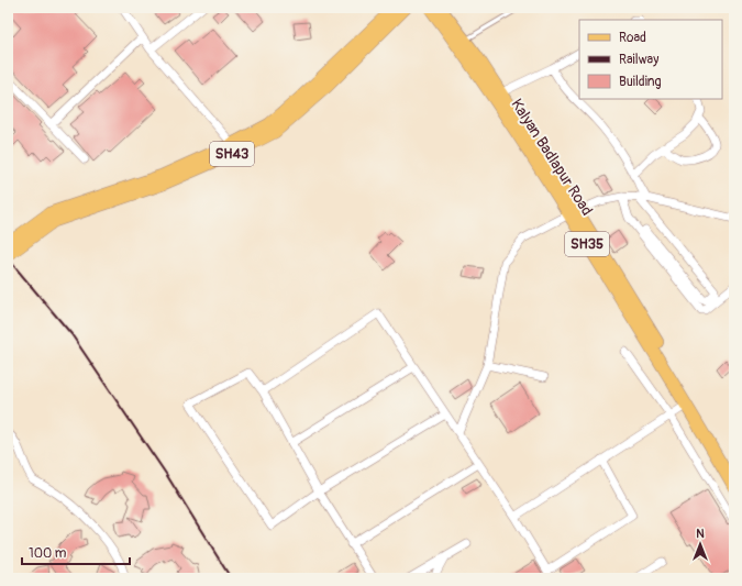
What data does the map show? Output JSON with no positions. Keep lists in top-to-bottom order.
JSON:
{
  "streets": {
    "main road": ["SH43", "Kalyan Badlapur Road", "SH35"]
  },
  "legend": ["Road", "Railway", "Building"],
  "scale_bar": "100 m",
  "north": "top"
}
